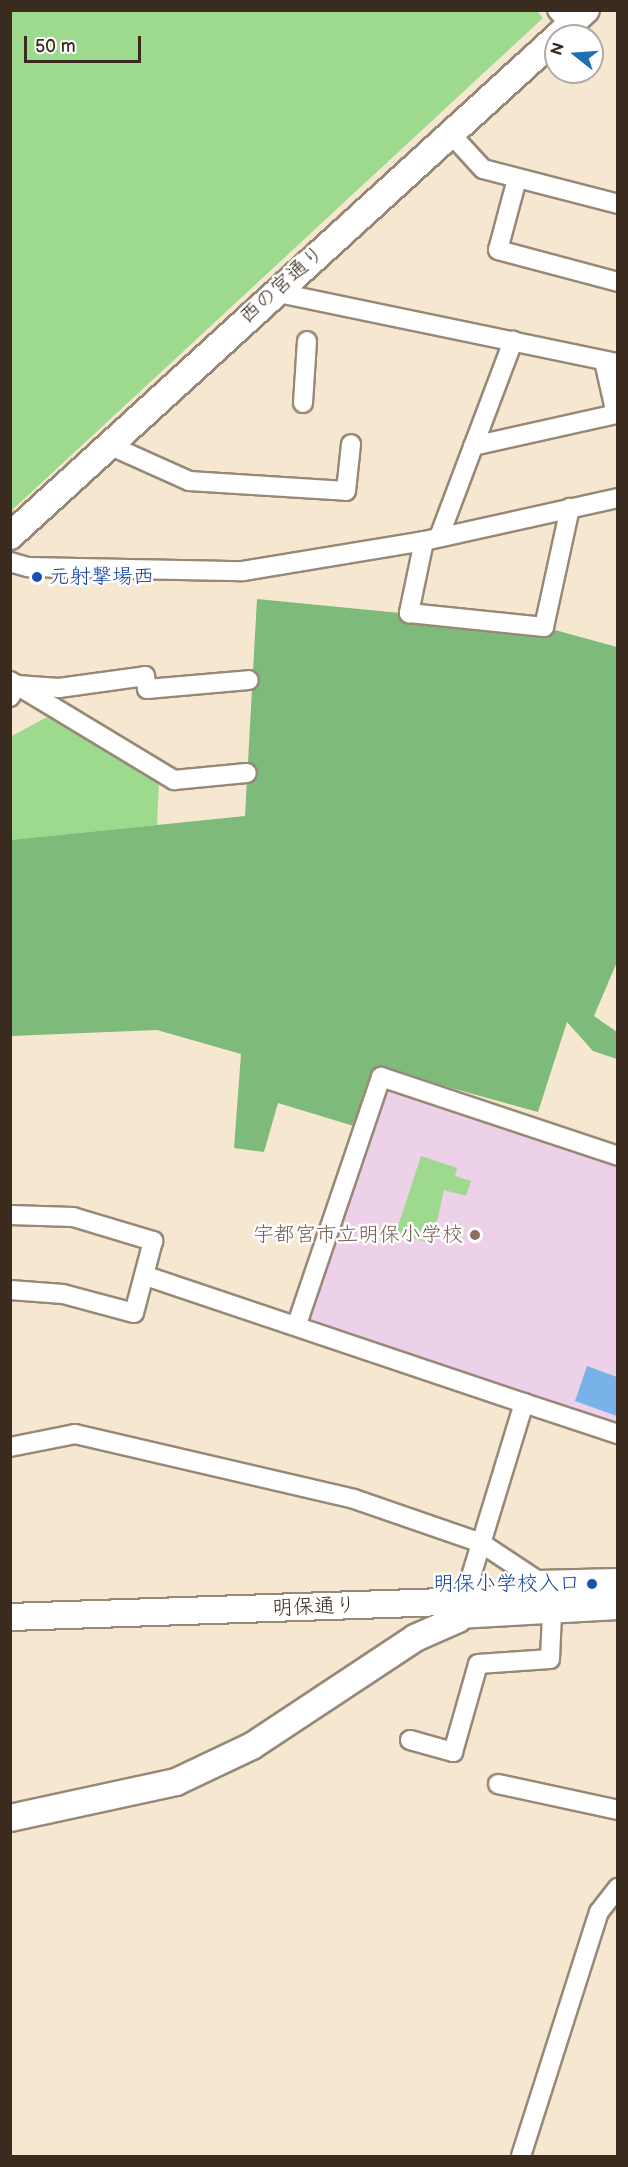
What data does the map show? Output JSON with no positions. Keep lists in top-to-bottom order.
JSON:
{
  "streets": {
    "street": ["西の宮通り", "明保通り"]
  },
  "places": ["元射撃場西", "宇都宮市立明保小学校", "明保小学校入口"],
  "scale_bar": "50 m",
  "north": "left"
}
